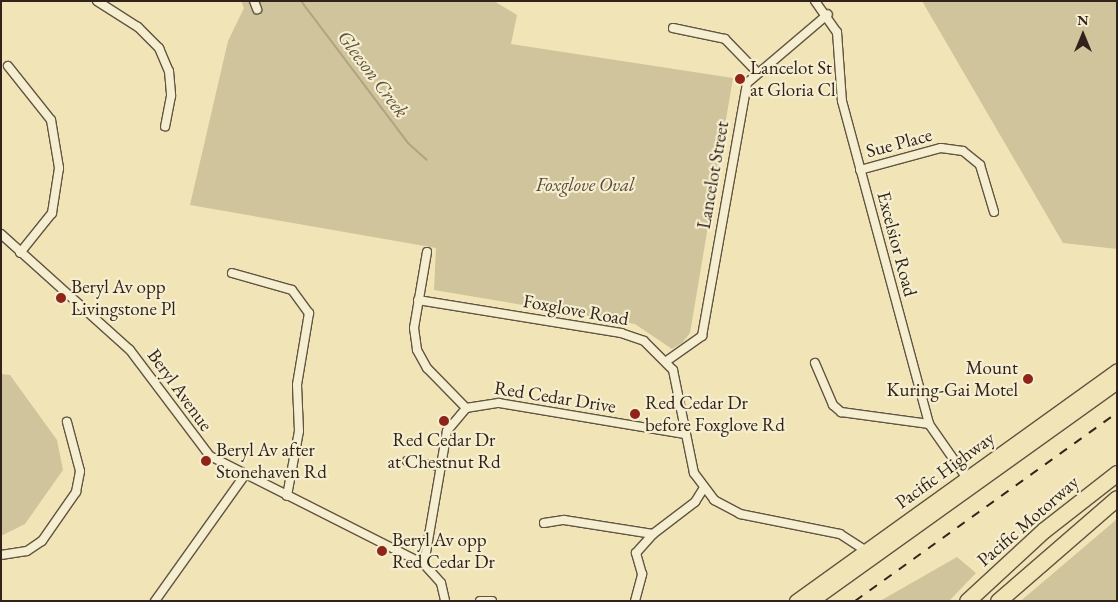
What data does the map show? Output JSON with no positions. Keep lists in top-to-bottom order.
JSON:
{
  "streets": {
    "highway": ["Pacific Motorway"],
    "main road": ["Pacific Highway"],
    "street": [
      "Sue Place",
      "Lancelot Street",
      "Excelsior Road",
      "Foxglove Road",
      "Beryl Avenue",
      "Red Cedar Drive"
    ]
  },
  "crossings": [
    ["Sue Place", "Excelsior Road"],
    ["Lancelot Street", "Excelsior Road"],
    ["Lancelot Street", "Foxglove Road"],
    ["Excelsior Road", "Pacific Highway"]
  ],
  "water": ["Gleeson Creek"],
  "parks": ["Foxglove Oval"],
  "places": [
    "Lancelot St at Gloria Cl",
    "Beryl Av opp Livingstone Pl",
    "Mount Kuring-Gai Motel",
    "Red Cedar Dr before Foxglove Rd",
    "Red Cedar Dr at Chestnut Rd",
    "Beryl Av after Stonehaven Rd",
    "Beryl Av opp Red Cedar Dr"
  ],
  "north": "top"
}
